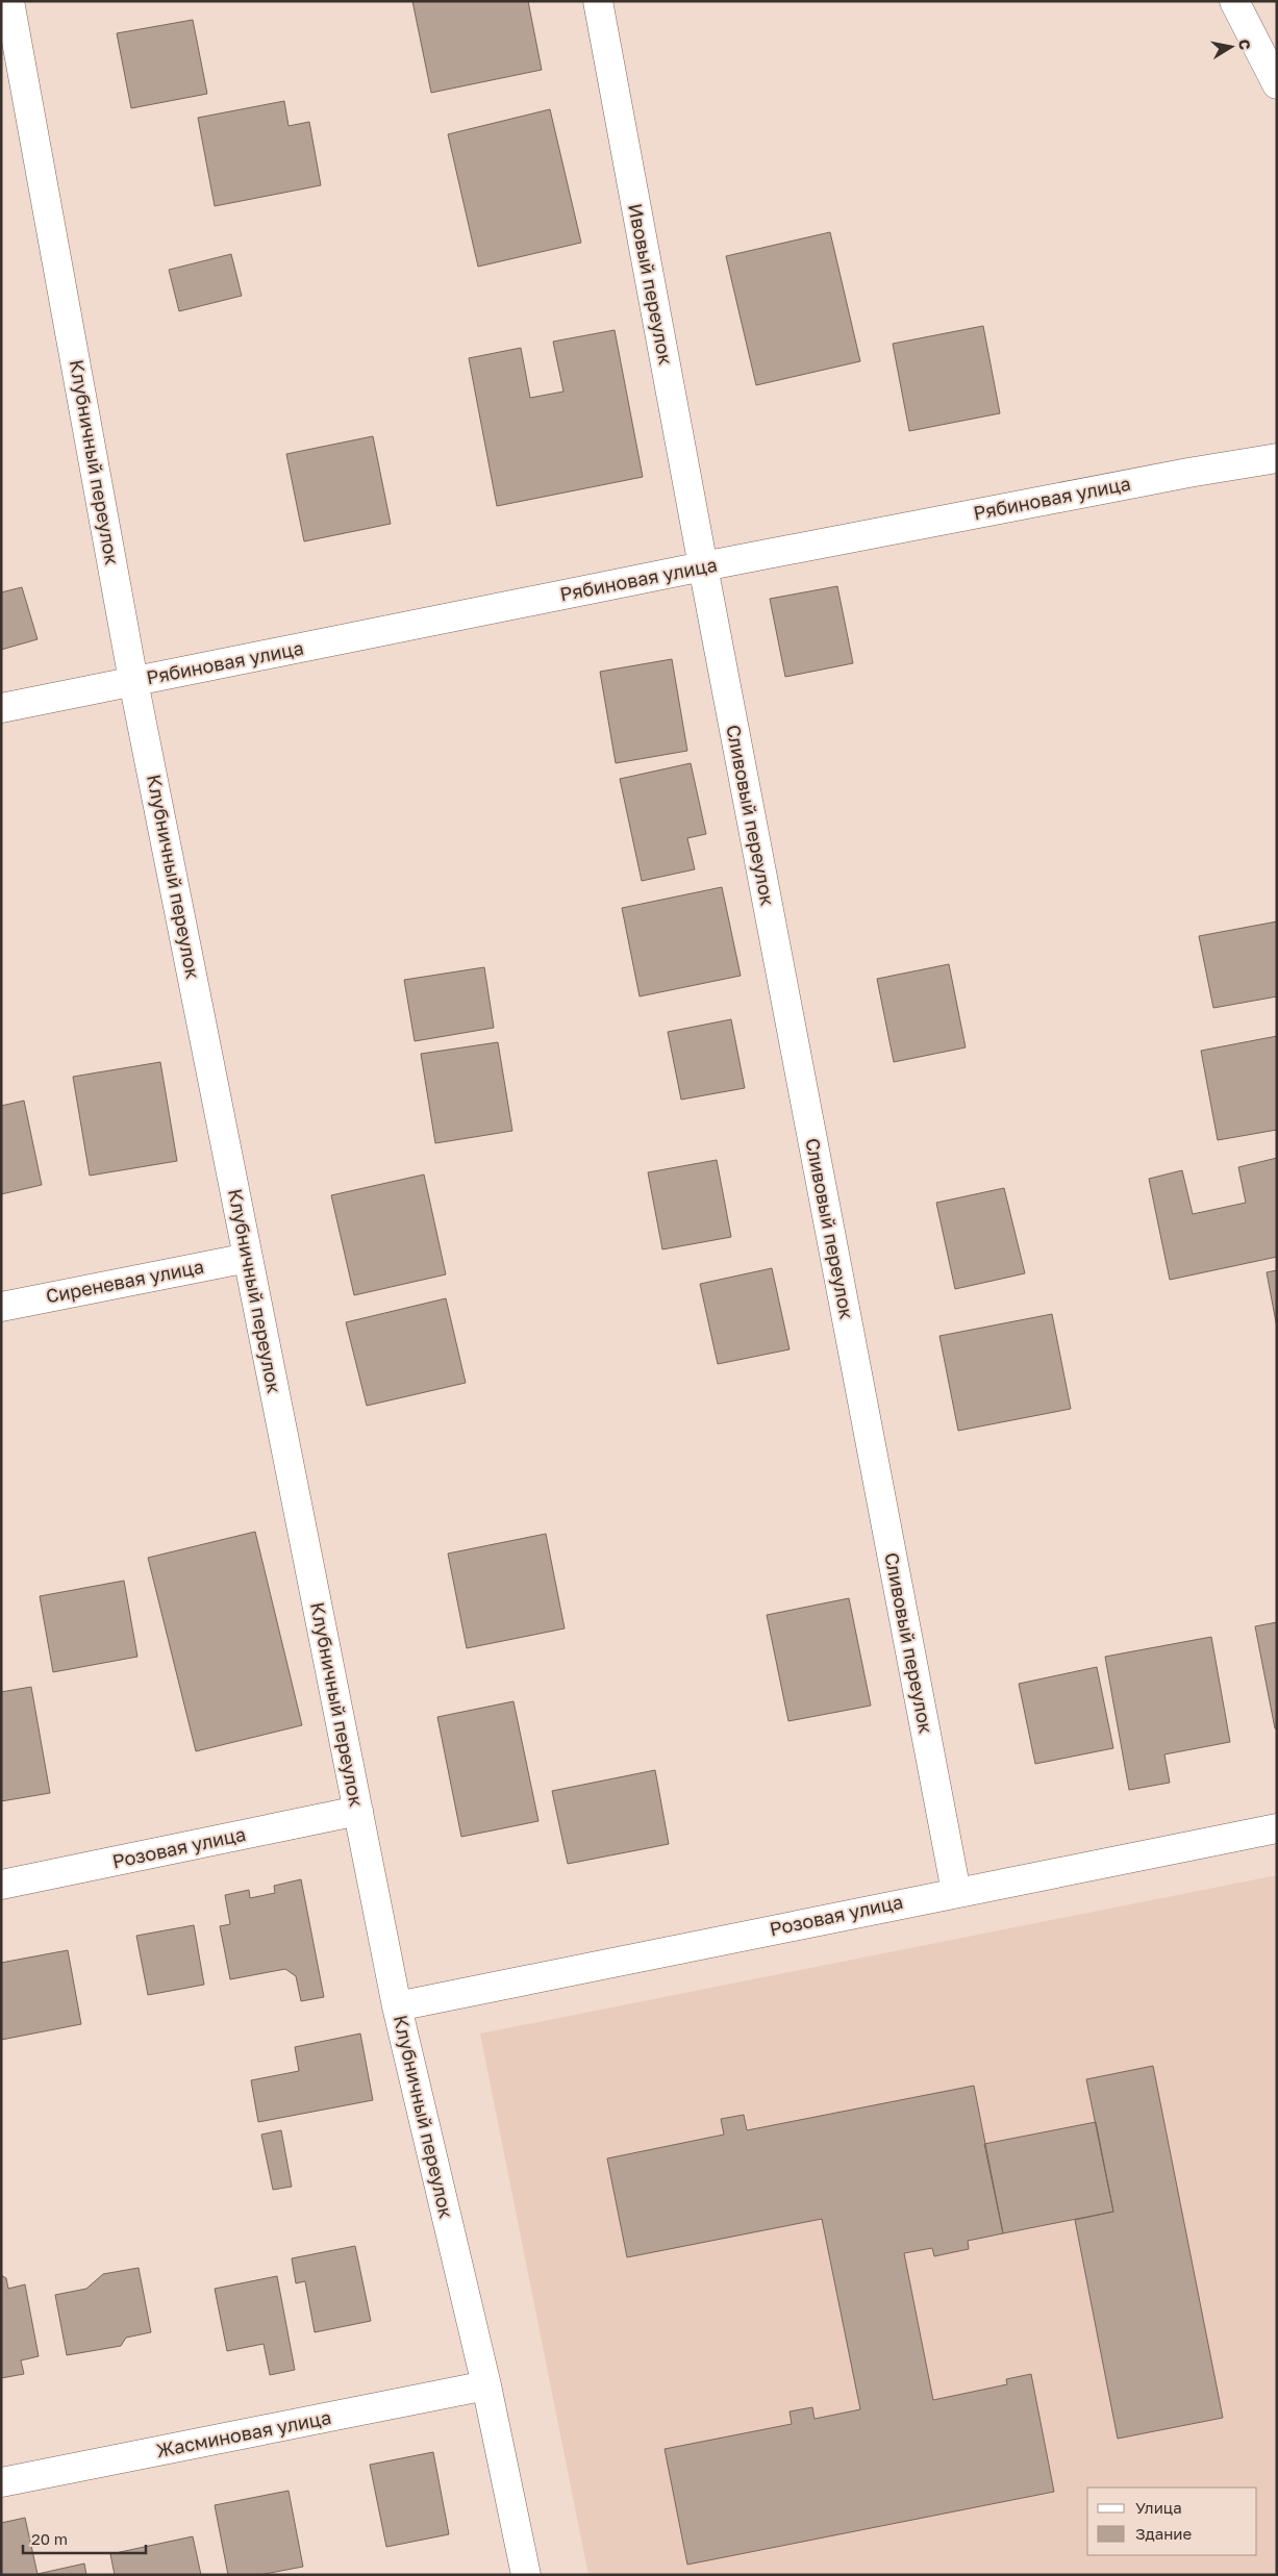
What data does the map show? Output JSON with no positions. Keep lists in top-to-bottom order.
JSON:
{
  "streets": {
    "street": [
      "Ивовый переулок",
      "Клубничный переулок",
      "Рябиновая улица",
      "Сливовый переулок",
      "Сиреневая улица",
      "Розовая улица",
      "Жасминовая улица"
    ]
  },
  "crossings": [
    ["Ивовый переулок", "Рябиновая улица"],
    ["Ивовый переулок", "Сливовый переулок"],
    ["Клубничный переулок", "Рябиновая улица"],
    ["Клубничный переулок", "Сиреневая улица"],
    ["Клубничный переулок", "Розовая улица"],
    ["Клубничный переулок", "Жасминовая улица"],
    ["Рябиновая улица", "Сливовый переулок"],
    ["Сливовый переулок", "Розовая улица"]
  ],
  "legend": ["Улица", "Здание"],
  "scale_bar": "20 m",
  "north": "right"
}
